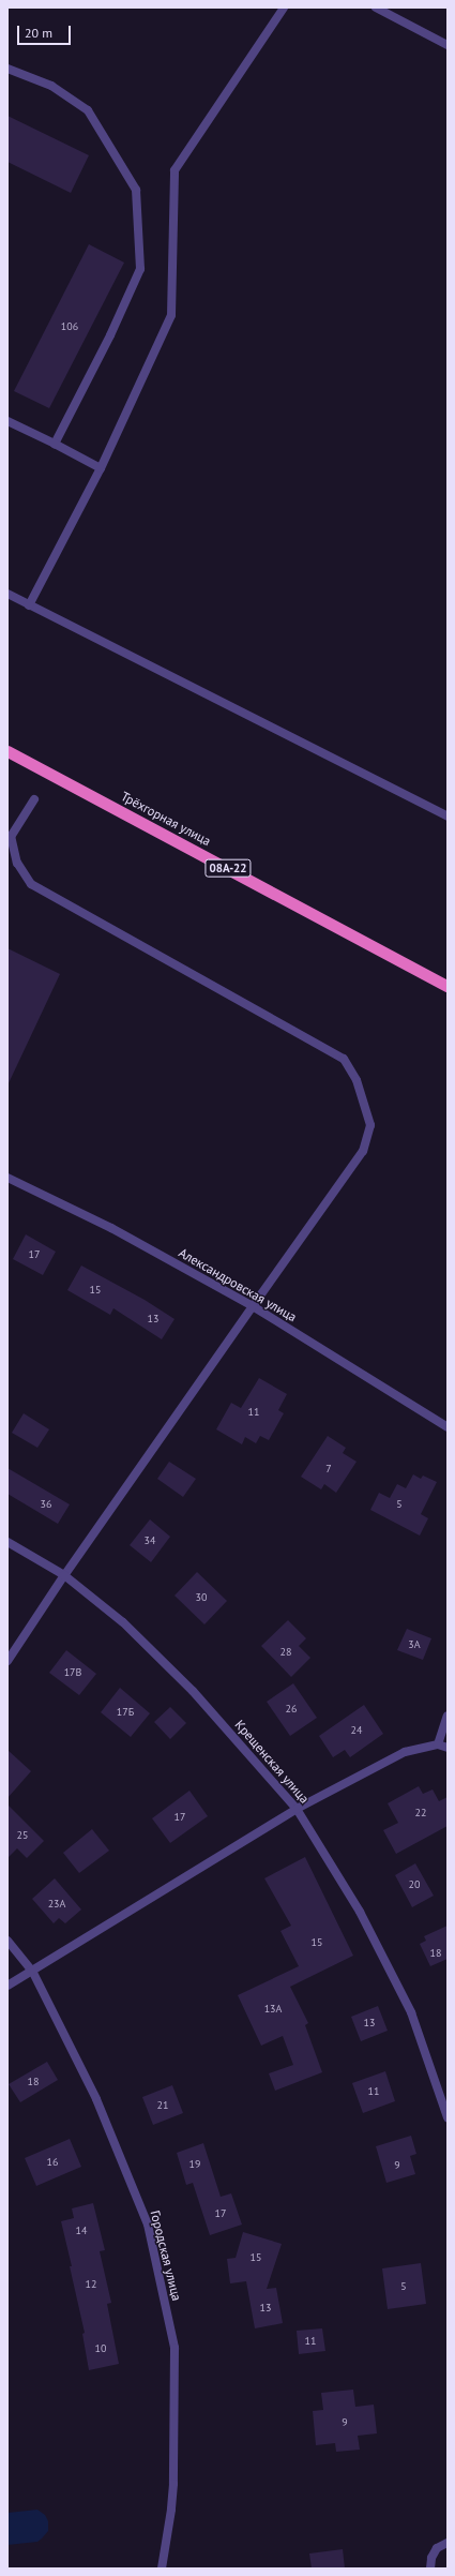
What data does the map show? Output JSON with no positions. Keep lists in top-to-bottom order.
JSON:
{
  "streets": {
    "highway": ["Трёхгорная улица", "08А-22"],
    "street": ["Александровская улица", "Крещенская улица", "Городская улица"]
  },
  "house_numbers": [
    "106",
    "17",
    "15",
    "13",
    "11",
    "7",
    "36",
    "5",
    "34",
    "30",
    "3А",
    "28",
    "17В",
    "26",
    "17Б",
    "24",
    "22",
    "17",
    "25",
    "20",
    "23А",
    "15",
    "18",
    "13А",
    "13",
    "18",
    "11",
    "21",
    "16",
    "19",
    "9",
    "17",
    "14",
    "15",
    "12",
    "5",
    "13",
    "11",
    "10",
    "9"
  ],
  "scale_bar": "20 m"
}
